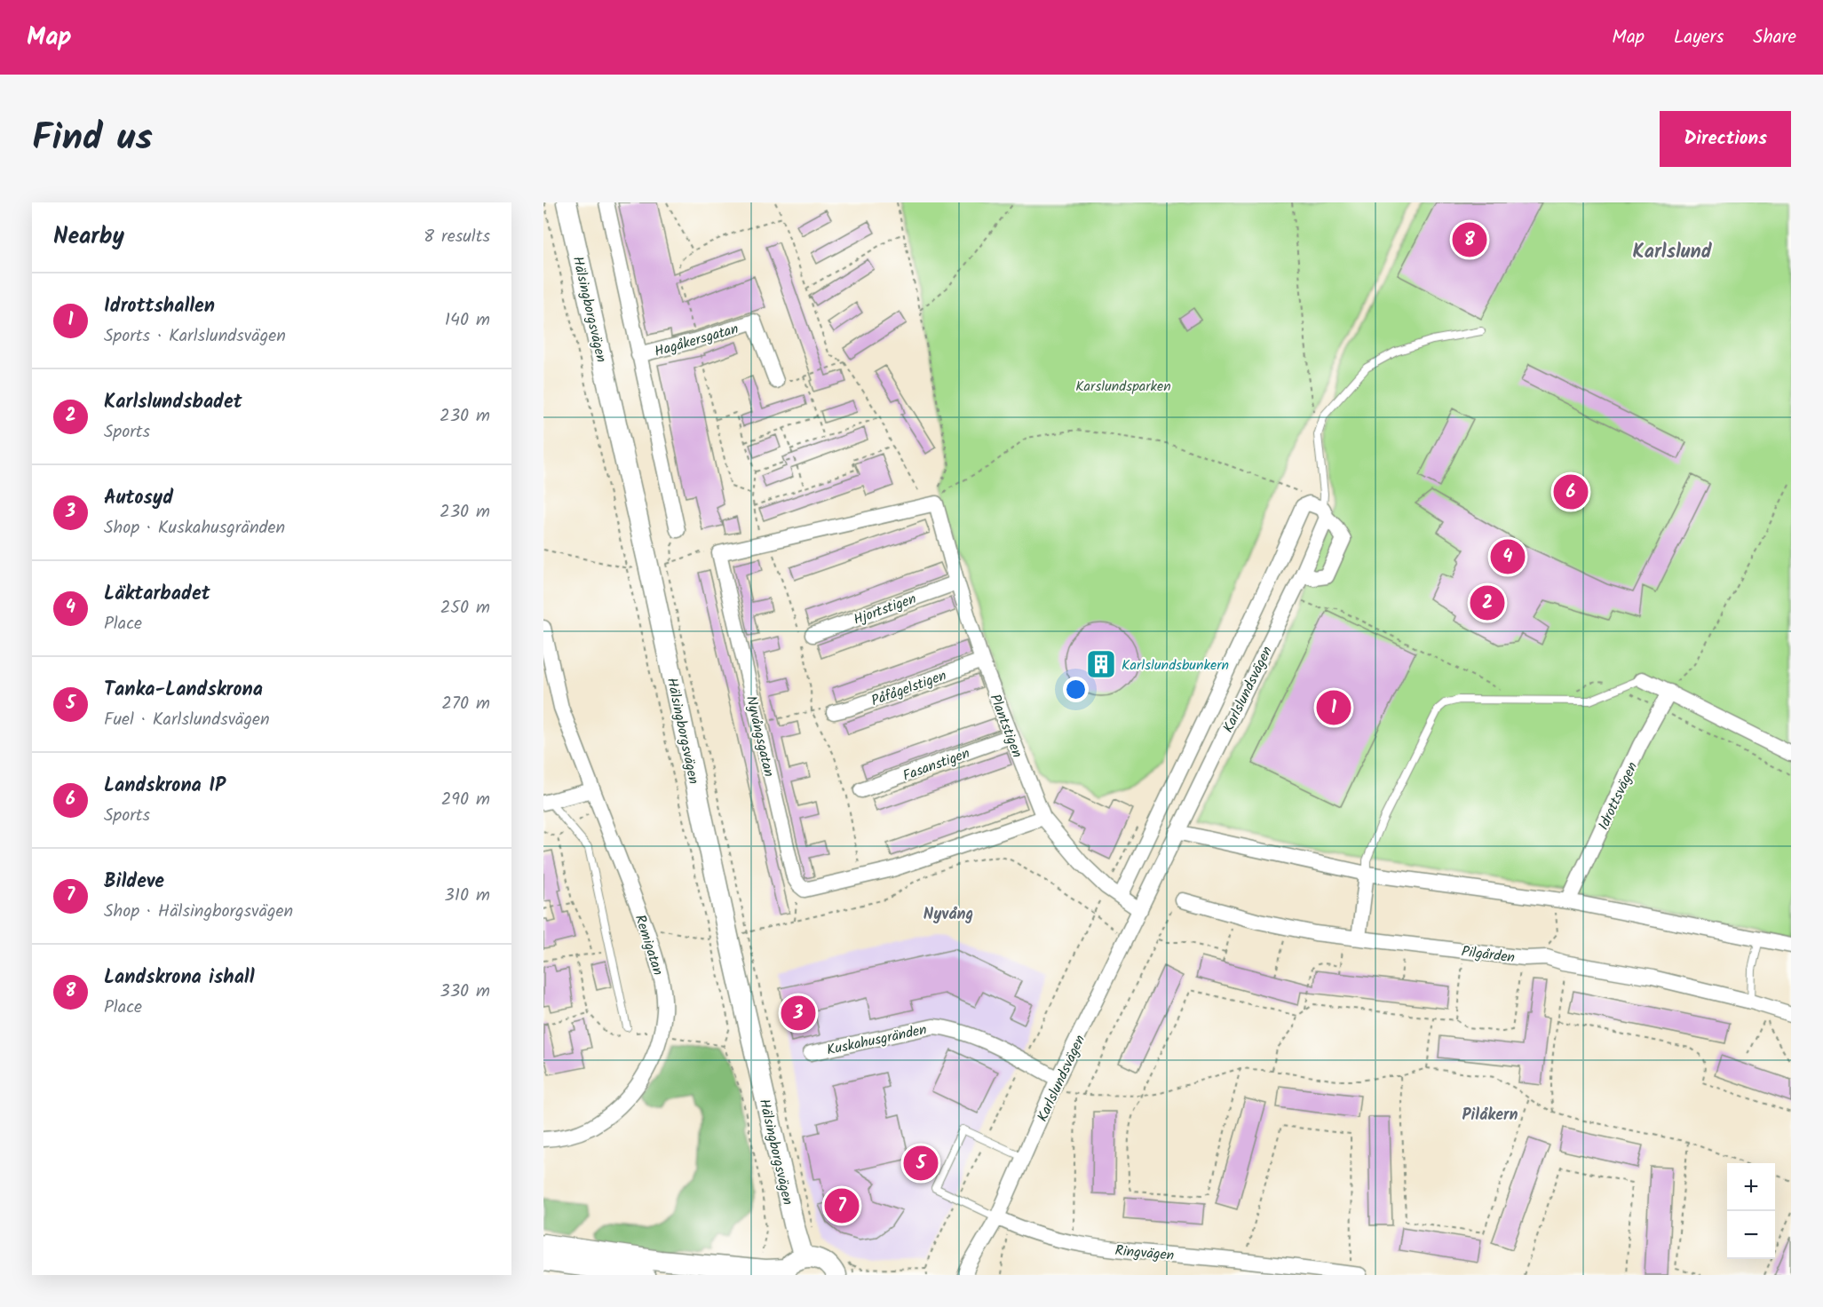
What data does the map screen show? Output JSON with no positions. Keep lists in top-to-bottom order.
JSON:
{
  "streets": {
    "main road": ["Hälsingborgsvägen"],
    "street": [
      "Hagåkersgatan",
      "Hjortstigen",
      "Påfågelstigen",
      "Karlslundsvägen",
      "Plantstigen",
      "Nyvångsgatan",
      "Fasanstigen",
      "Idrottsvägen",
      "Remigatan",
      "Pilgården",
      "Kuskahusgränden",
      "Ringvägen"
    ]
  },
  "crossings": [
    ["Hjortstigen", "Plantstigen"],
    ["Påfågelstigen", "Plantstigen"],
    ["Karlslundsvägen", "Plantstigen"],
    ["Karlslundsvägen", "Kuskahusgränden"],
    ["Karlslundsvägen", "Ringvägen"],
    ["Plantstigen", "Fasanstigen"]
  ],
  "districts": ["Karlslund", "Nyvång", "Pilåkern"],
  "parks": ["Karslundsparken"],
  "places": {
    "building": ["Karlslundsbunkern"]
  },
  "page": {
    "header": "Map",
    "nav": ["Map", "Layers", "Share"],
    "title": "Find us",
    "buttons": "Directions",
    "heading": ["Nearby", "8 results"],
    "pins": [
      "8",
      "6",
      "4",
      "2",
      "1",
      "3",
      "5",
      "7"
    ],
    "list": [
      {
        "mark": "1",
        "name": "Idrottshallen",
        "note": "Sports · Karlslundsvägen",
        "value": "140 m"
      },
      {
        "mark": "2",
        "name": "Karlslundsbadet",
        "note": "Sports",
        "value": "230 m"
      },
      {
        "mark": "3",
        "name": "Autosyd",
        "note": "Shop · Kuskahusgränden",
        "value": "230 m"
      },
      {
        "mark": "4",
        "name": "Läktarbadet",
        "note": "Place",
        "value": "250 m"
      },
      {
        "mark": "5",
        "name": "Tanka-Landskrona",
        "note": "Fuel · Karlslundsvägen",
        "value": "270 m"
      },
      {
        "mark": "6",
        "name": "Landskrona IP",
        "note": "Sports",
        "value": "290 m"
      },
      {
        "mark": "7",
        "name": "Bildeve",
        "note": "Shop · Hälsingborgsvägen",
        "value": "310 m"
      },
      {
        "mark": "8",
        "name": "Landskrona ishall",
        "note": "Place",
        "value": "330 m"
      }
    ],
    "map_buttons": ["+", "−"]
  }
}
